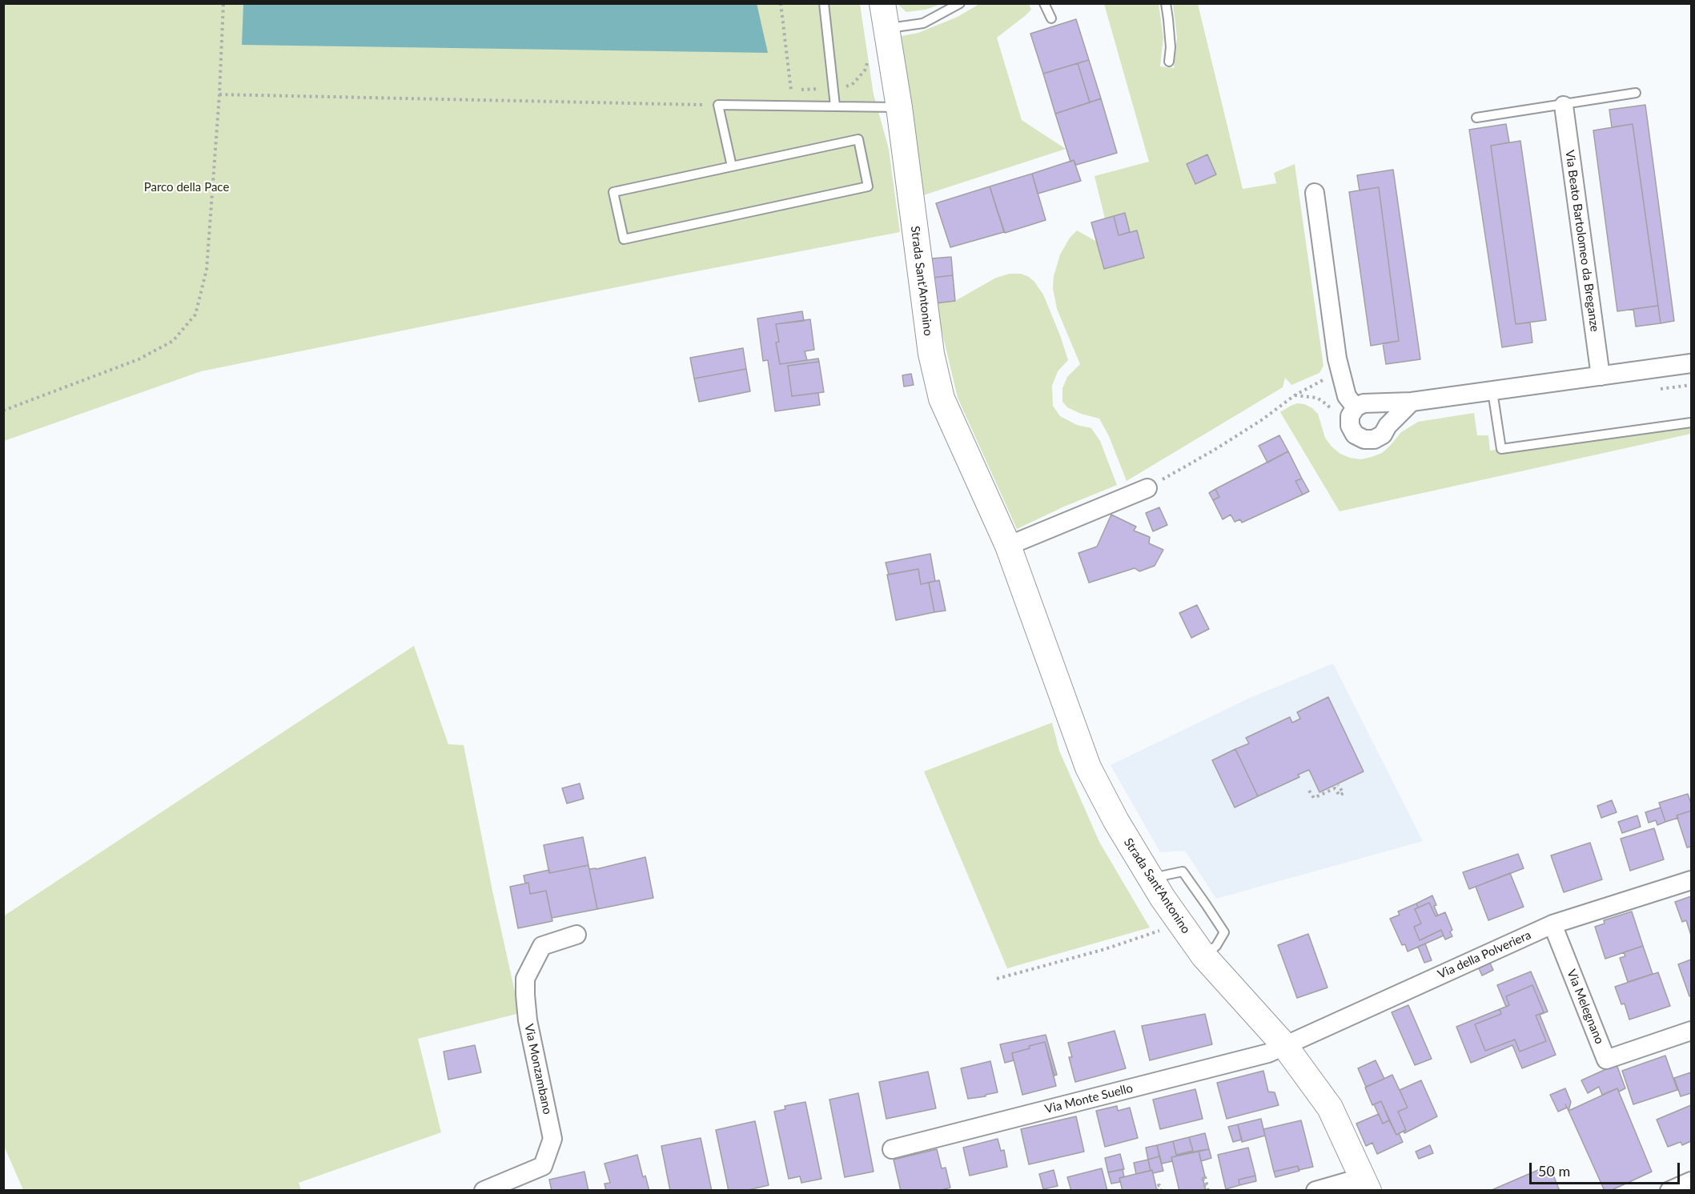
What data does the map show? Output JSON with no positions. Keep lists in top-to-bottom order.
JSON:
{
  "streets": {
    "main road": ["Strada Sant'Antonino"],
    "street": [
      "Via Beato Bartolomeo da Breganze",
      "Via della Polveriera",
      "Via Melegnano",
      "Via Monzambano",
      "Via Monte Suello"
    ]
  },
  "crossings": [
    ["Strada Sant'Antonino", "Via della Polveriera"],
    ["Strada Sant'Antonino", "Via Monte Suello"],
    ["Via della Polveriera", "Via Melegnano"],
    ["Via della Polveriera", "Via Monte Suello"]
  ],
  "parks": ["Parco della Pace"],
  "scale_bar": "50 m"
}
